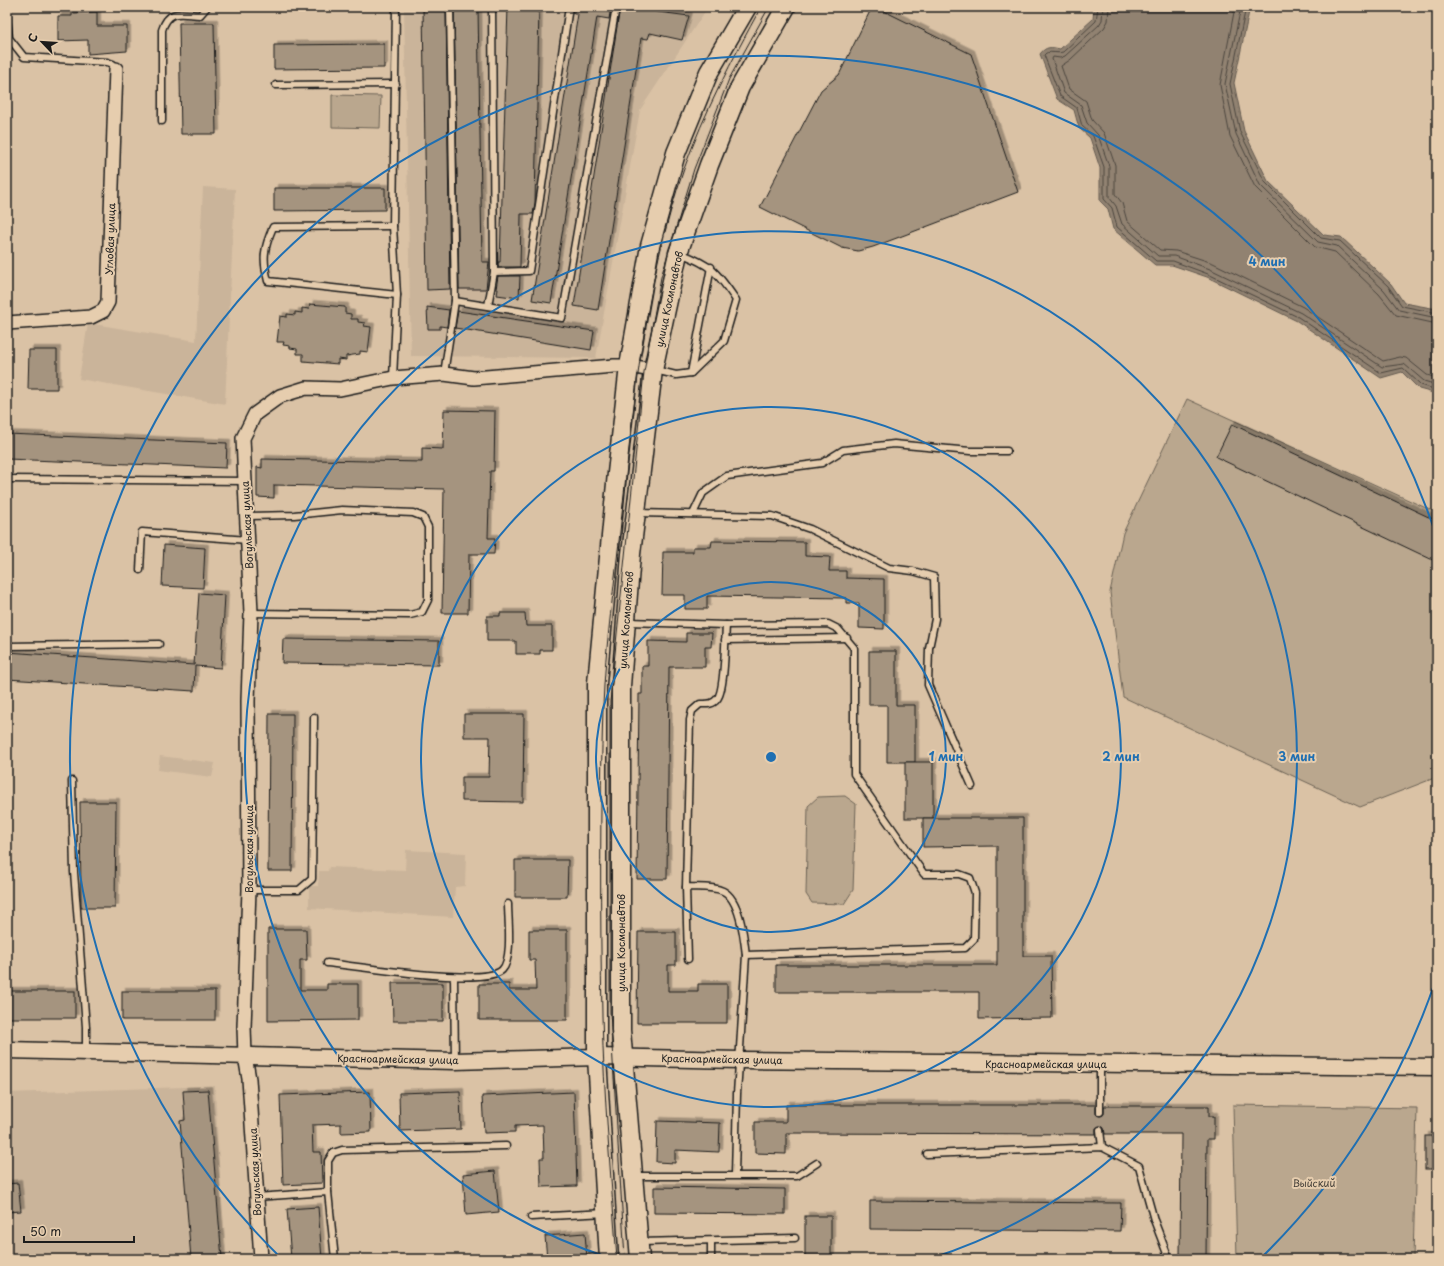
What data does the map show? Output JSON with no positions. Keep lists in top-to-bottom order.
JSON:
{
  "streets": {
    "main road": ["улица Космонавтов"],
    "street": ["Угловая улица", "Вогульская улица", "Красноармейская улица"]
  },
  "crossings": [
    ["улица Космонавтов", "Красноармейская улица"],
    ["Вогульская улица", "Красноармейская улица"]
  ],
  "parks": ["Выйский"],
  "scale_bar": "50 m",
  "north": "top left",
  "rings": [
    "4 мин",
    "1 мин",
    "2 мин",
    "3 мин"
  ]
}
